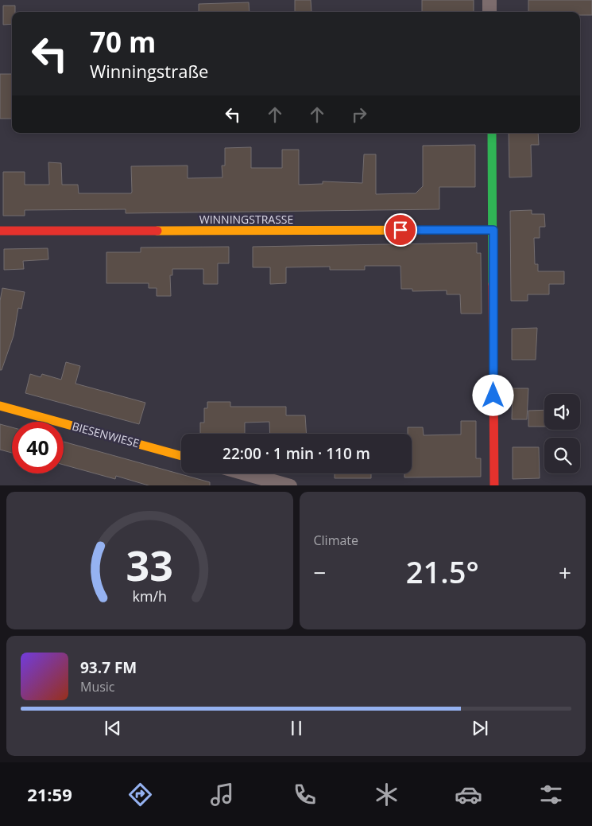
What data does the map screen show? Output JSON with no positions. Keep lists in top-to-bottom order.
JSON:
{
  "streets": {
    "street": ["WINNINGSTRASSE", "BIESENWIESE"]
  },
  "page": {
    "turn": ["70 m", "Winningstraße"],
    "limit": "40",
    "trip": "22:00 · 1 min · 110 m",
    "tile": "Climate",
    "heat": ["−", "21.5°", "+"],
    "song": ["93.7 FM", "Music"],
    "tabs": "21:59",
    "gauge": ["33", "km/h"]
  }
}
